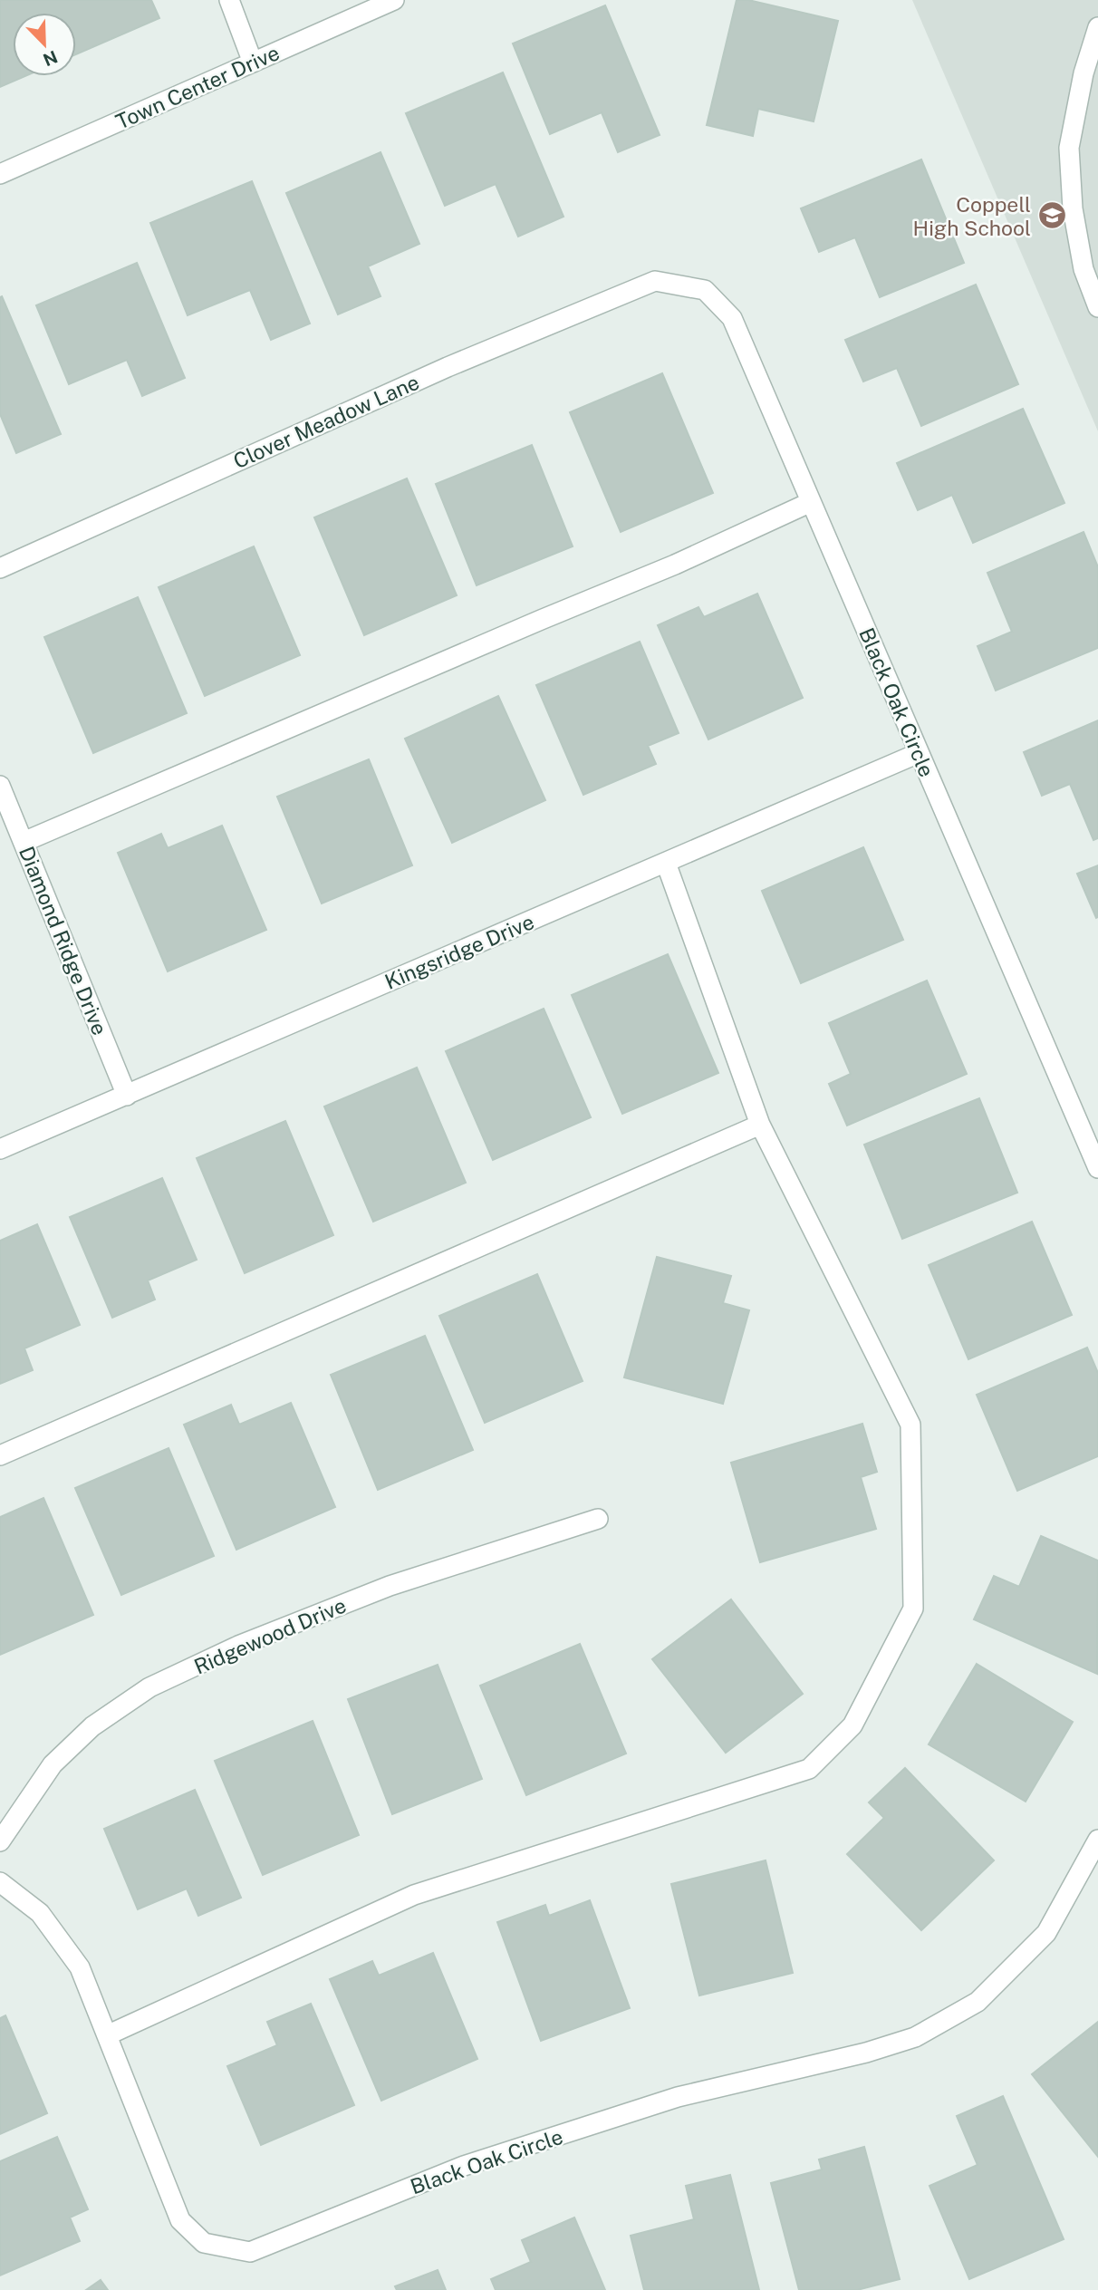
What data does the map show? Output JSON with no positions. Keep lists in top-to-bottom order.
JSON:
{
  "streets": {
    "street": [
      "Town Center Drive",
      "Clover Meadow Lane",
      "Black Oak Circle",
      "Diamond Ridge Drive",
      "Kingsridge Drive",
      "Ridgewood Drive"
    ]
  },
  "crossings": [
    ["Clover Meadow Lane", "Black Oak Circle"],
    ["Black Oak Circle", "Kingsridge Drive"],
    ["Diamond Ridge Drive", "Kingsridge Drive"]
  ],
  "places": {
    "school or university": ["Coppell High School"]
  },
  "north": "bottom right"
}
